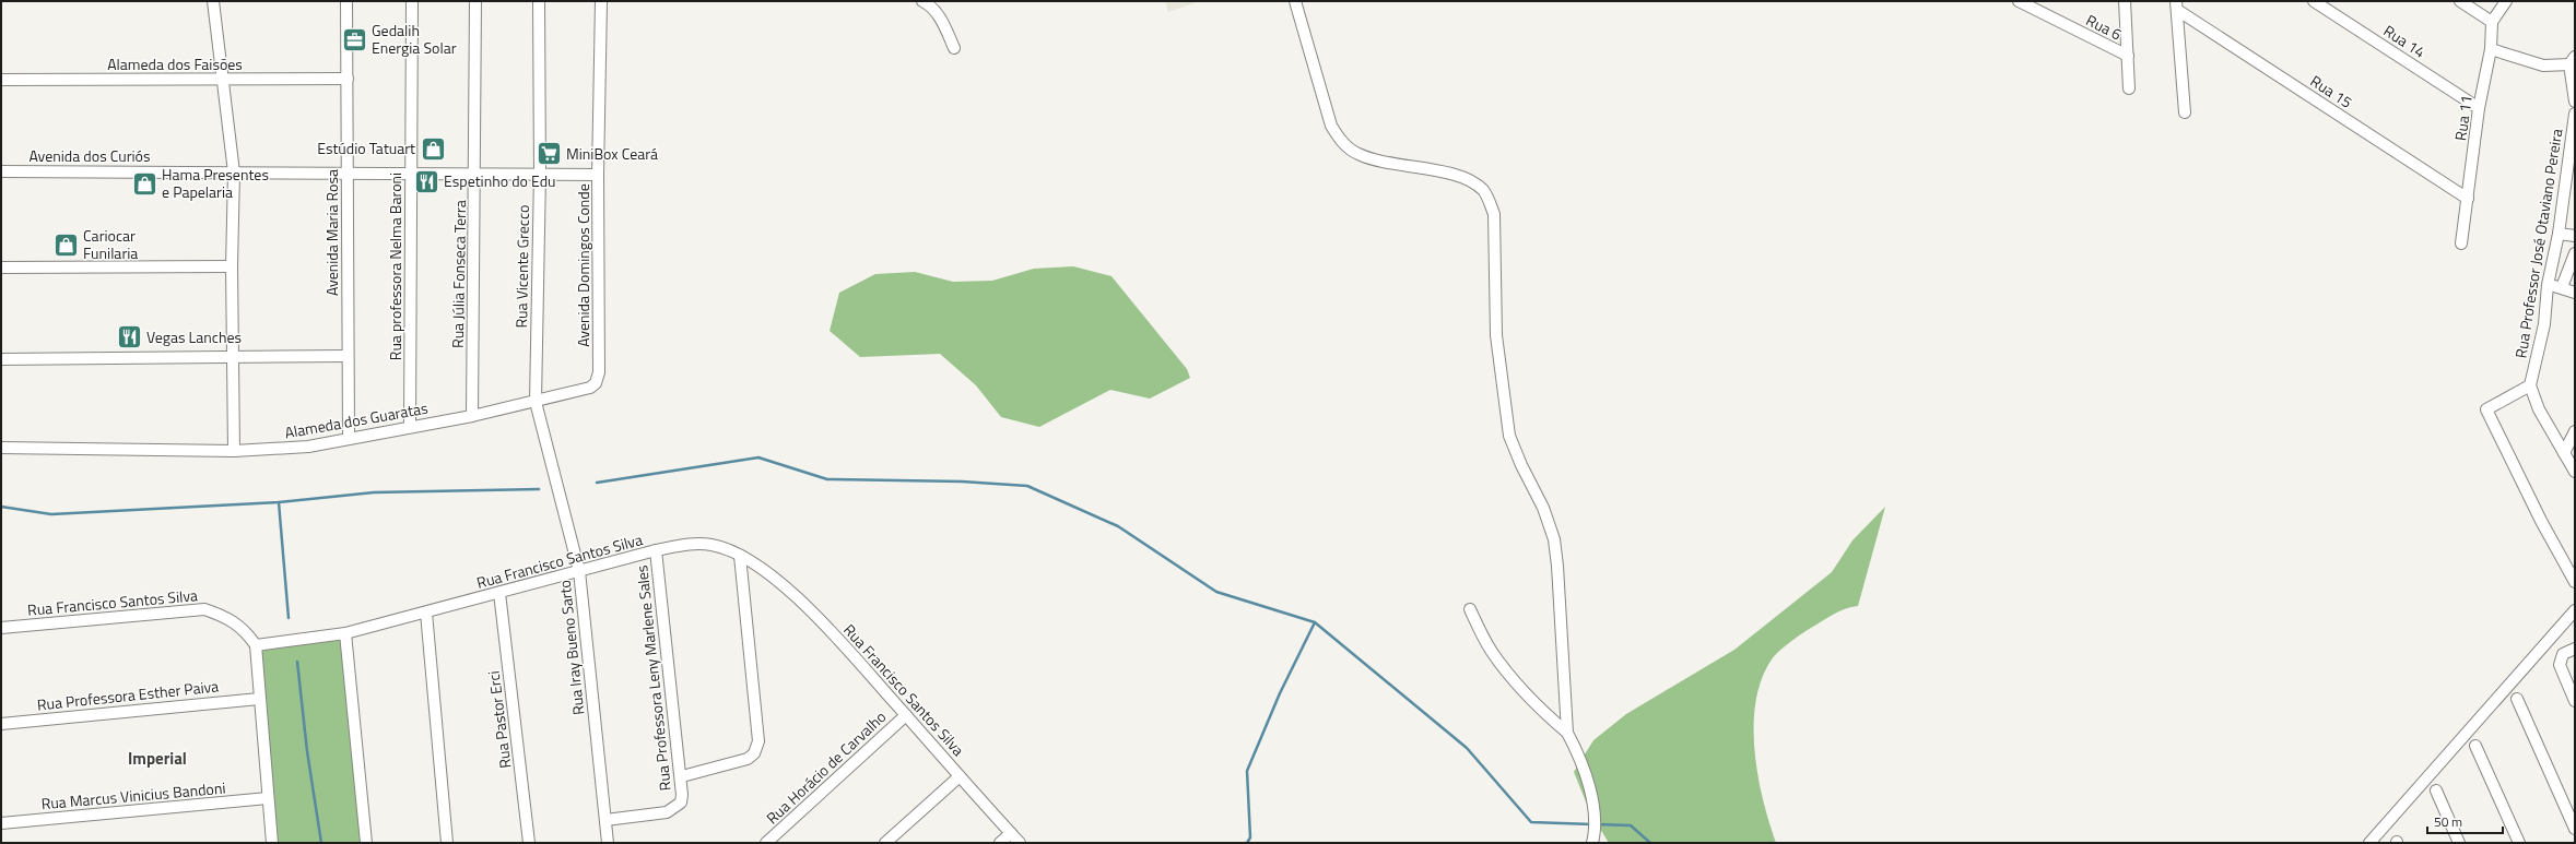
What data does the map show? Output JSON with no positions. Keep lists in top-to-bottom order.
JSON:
{
  "streets": {
    "street": [
      "Rua 6",
      "Rua 14",
      "Alameda dos Faisões",
      "Rua 15",
      "Rua 11",
      "Avenida dos Curiós",
      "Avenida Maria Rosa",
      "Rua Professor José Otaviano Pereira",
      "Avenida Domingos Conde",
      "Rua professora Nelma Baroni",
      "Rua Vicente Grecco",
      "Rua Júlia Fonseca Terra",
      "Alameda dos Guaratas",
      "Rua Francisco Santos Silva",
      "Rua Iray Bueno Sarto",
      "Rua Professora Leny Marlene Sales",
      "Rua Professora Esther Paiva",
      "Rua Pastor Erci",
      "Rua Horácio de Carvalho",
      "Rua Marcus Vinicius Bandoni"
    ]
  },
  "crossings": [
    ["Rua 14", "Rua 11"],
    ["Alameda dos Faisões", "Avenida Maria Rosa"],
    ["Rua 15", "Rua 11"],
    ["Avenida dos Curiós", "Avenida Maria Rosa"],
    ["Avenida dos Curiós", "Avenida Domingos Conde"],
    ["Avenida dos Curiós", "Rua professora Nelma Baroni"],
    ["Avenida dos Curiós", "Rua Vicente Grecco"],
    ["Avenida dos Curiós", "Rua Júlia Fonseca Terra"],
    ["Avenida Maria Rosa", "Alameda dos Guaratas"],
    ["Avenida Domingos Conde", "Alameda dos Guaratas"],
    ["Rua professora Nelma Baroni", "Alameda dos Guaratas"],
    ["Rua Vicente Grecco", "Alameda dos Guaratas"],
    ["Rua Vicente Grecco", "Rua Iray Bueno Sarto"],
    ["Rua Júlia Fonseca Terra", "Alameda dos Guaratas"],
    ["Alameda dos Guaratas", "Rua Iray Bueno Sarto"],
    ["Rua Francisco Santos Silva", "Rua Iray Bueno Sarto"],
    ["Rua Francisco Santos Silva", "Rua Professora Leny Marlene Sales"],
    ["Rua Francisco Santos Silva", "Rua Pastor Erci"],
    ["Rua Francisco Santos Silva", "Rua Horácio de Carvalho"],
    ["Rua Iray Bueno Sarto", "Rua Professora Leny Marlene Sales"]
  ],
  "districts": ["Imperial"],
  "places": {
    "office": ["Gedalih Energia Solar"],
    "shop": ["Estúdio Tatuart", "Hama Presentes e Papelaria", "Cariocar Funilaria"],
    "supermarket": ["MiniBox Ceará"],
    "restaurant": ["Espetinho do Edu", "Vegas Lanches"]
  },
  "scale_bar": "50 m"
}
